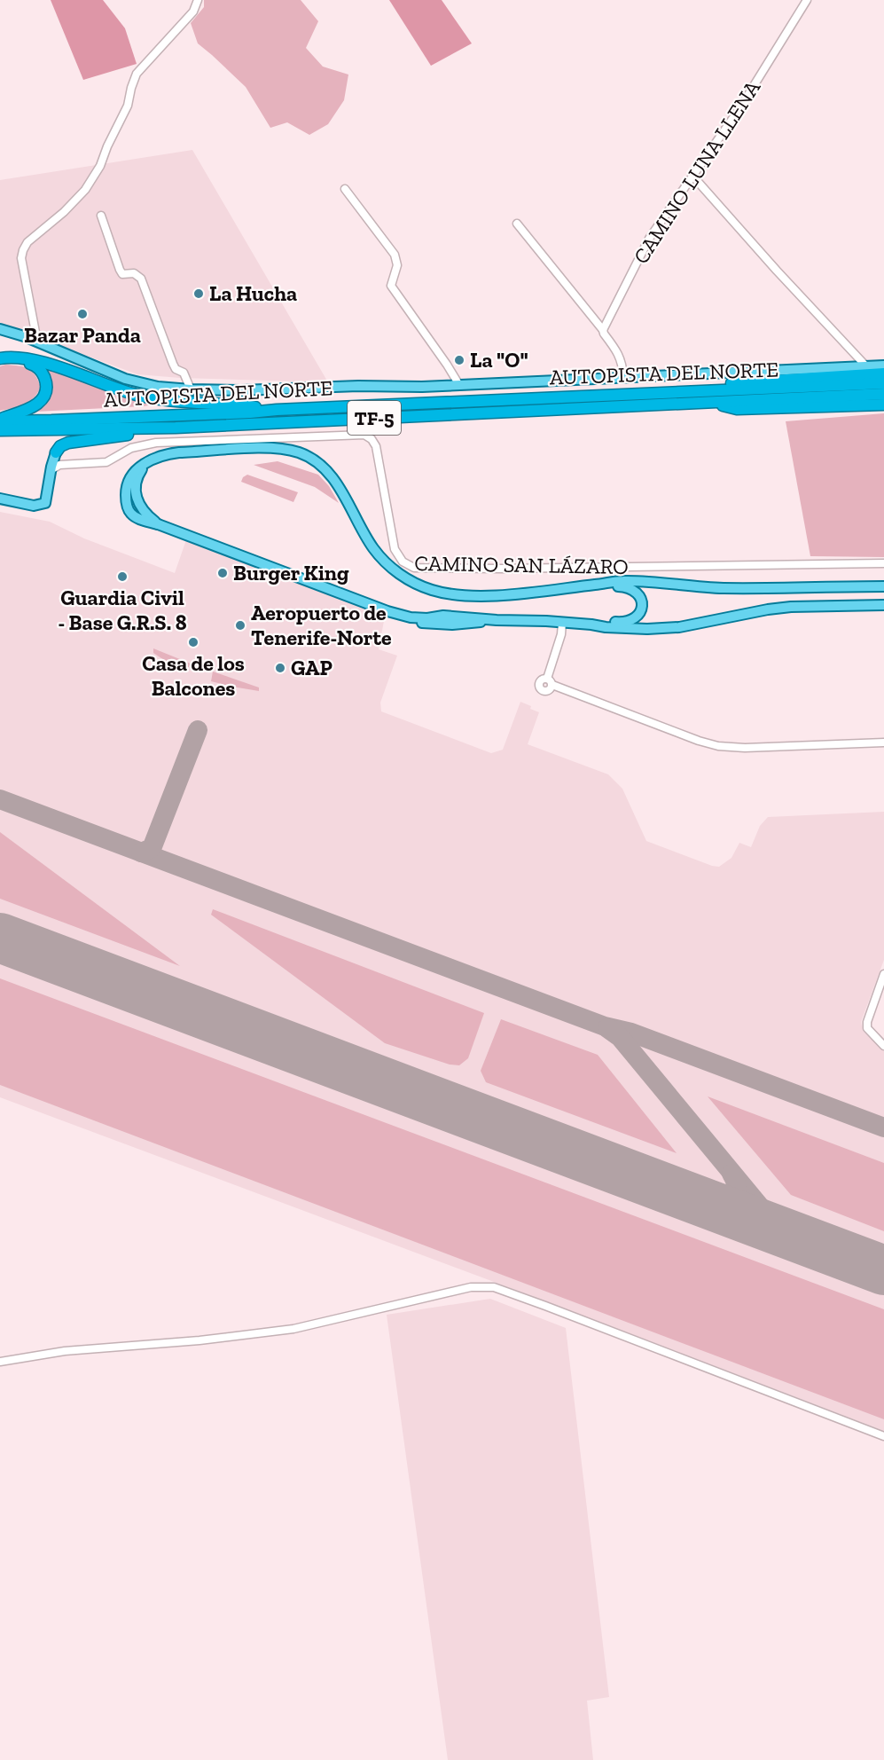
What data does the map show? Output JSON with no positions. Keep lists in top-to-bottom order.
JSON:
{
  "streets": {
    "highway": ["AUTOPISTA DEL NORTE", "TF-5"],
    "street": ["CAMINO LUNA LLENA", "CAMINO SAN LÁZARO"]
  },
  "places": [
    "La Hucha",
    "Bazar Panda",
    "La \"O\"",
    "Burger King",
    "Guardia Civil - Base G.R.S. 8",
    "Aeropuerto de Tenerife-Norte",
    "Casa de los Balcones",
    "GAP"
  ]
}
